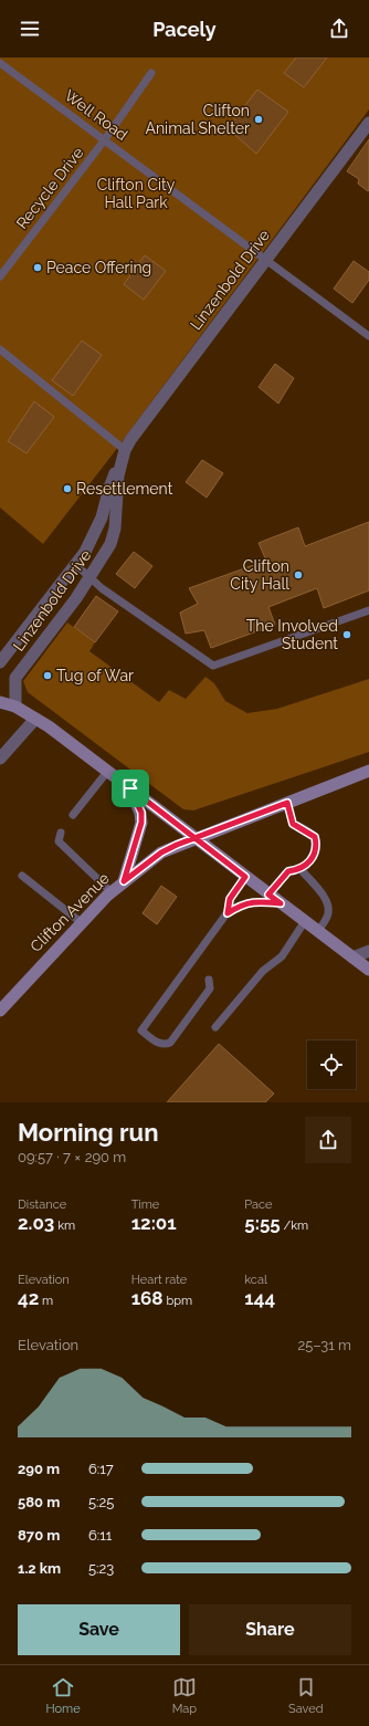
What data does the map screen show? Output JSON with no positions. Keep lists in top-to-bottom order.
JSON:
{
  "streets": {
    "main road": ["Clifton Avenue"],
    "street": ["Linzenbold Drive"],
    "lane": ["Well Road", "Recycle Drive"]
  },
  "crossings": [
    ["Well Road", "Recycle Drive"],
    ["Well Road", "Linzenbold Drive"]
  ],
  "parks": ["Clifton City Hall Park"],
  "places": [
    "Clifton Animal Shelter",
    "Peace Offering",
    "Resettlement",
    "Clifton City Hall",
    "The Involved Student",
    "Tug of War"
  ],
  "page": {
    "header": "Pacely",
    "heading": ["Morning run", "09:57 · 7 × 290 m"],
    "stats": [
      ["Distance", "2.03 km"],
      ["Time", "12:01"],
      ["Pace", "5:55 /km"],
      ["Elevation", "42 m"],
      ["Heart rate", "168 bpm"],
      ["kcal", "144"]
    ],
    "chart": ["Elevation", "25–31 m"],
    "list": [
      {
        "name": "290 m",
        "note": "6:17"
      },
      {
        "name": "580 m",
        "note": "5:25"
      },
      {
        "name": "870 m",
        "note": "6:11"
      },
      {
        "name": "1.2 km",
        "note": "5:23"
      }
    ],
    "buttons": ["Save", "Share"],
    "tabs": ["Home", "Map", "Saved"]
  }
}
